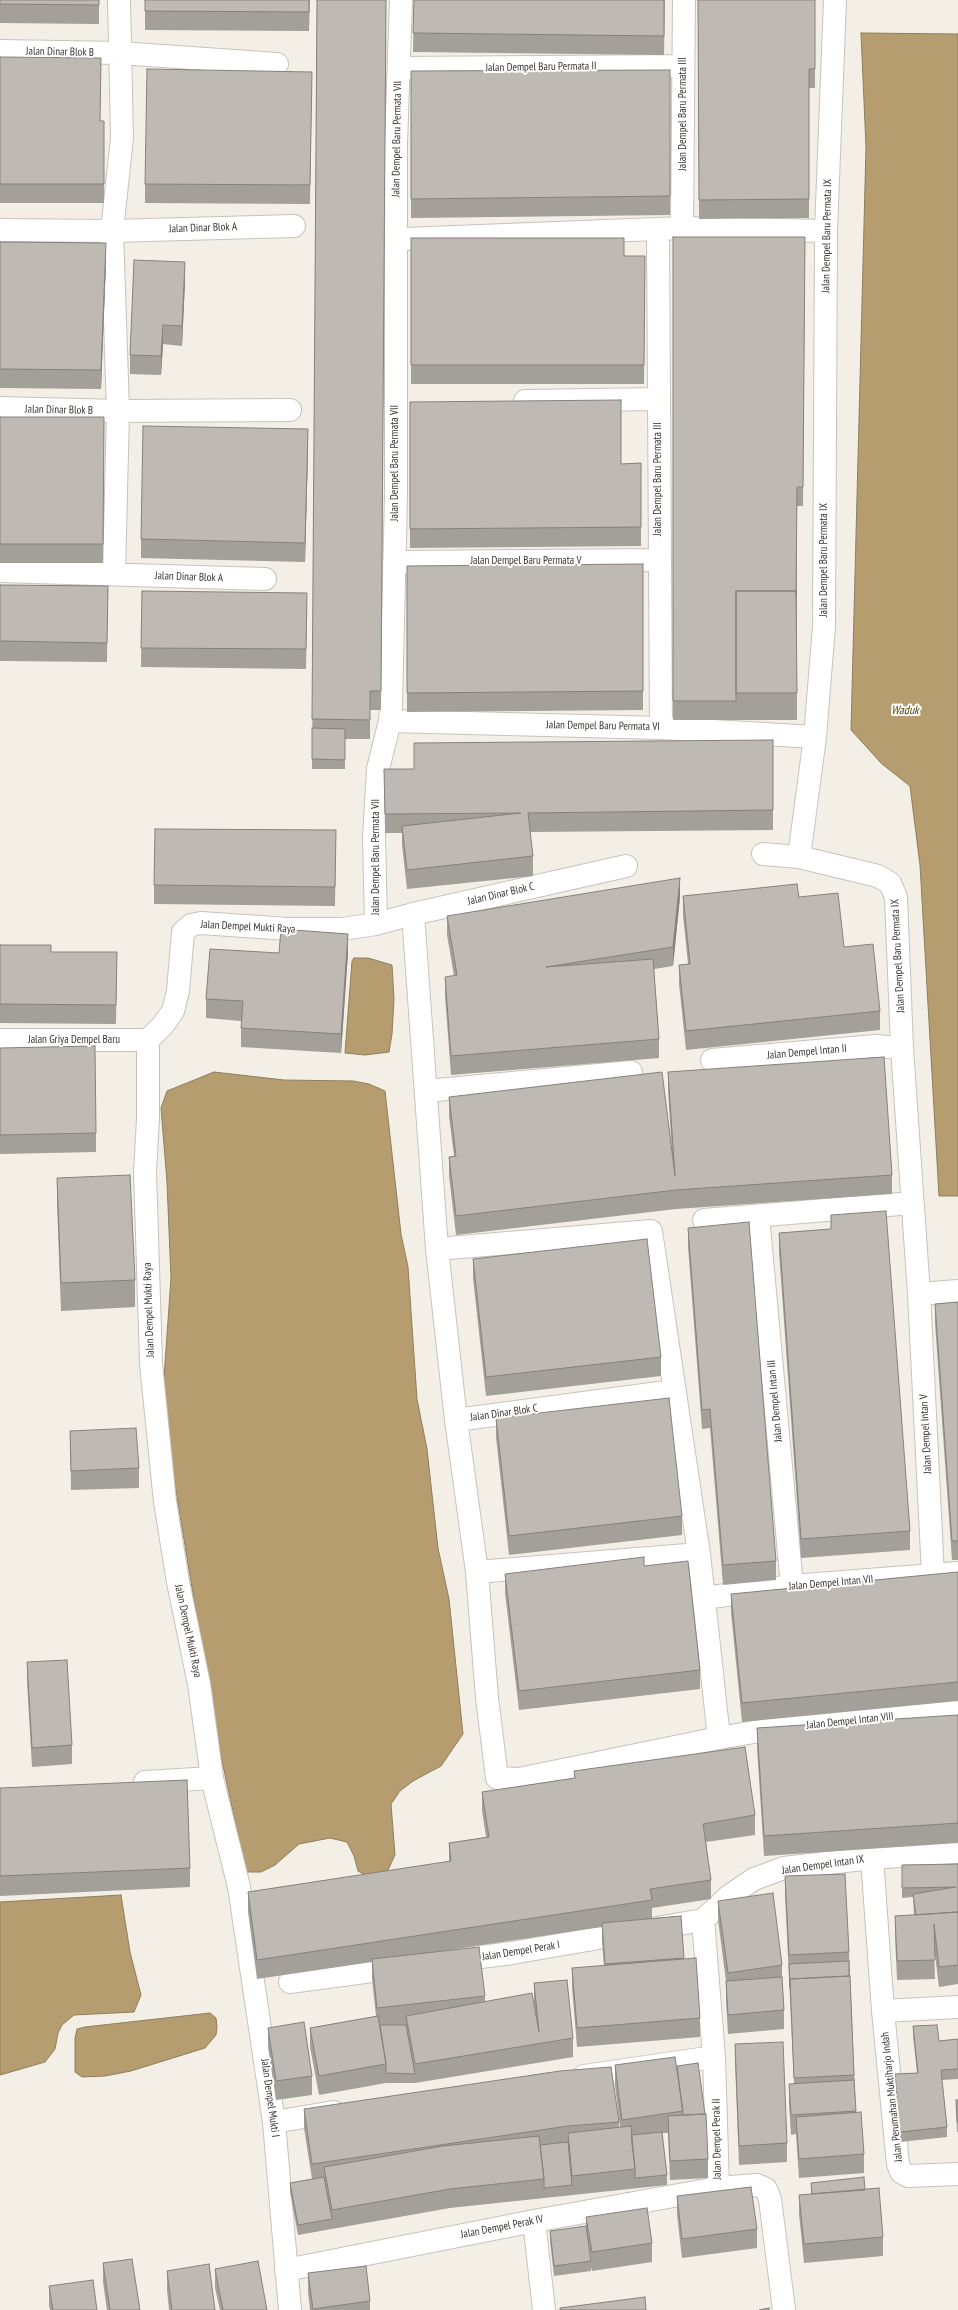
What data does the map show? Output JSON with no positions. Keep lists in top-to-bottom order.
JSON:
{
  "streets": {
    "street": [
      "Jalan Dinar Blok B",
      "Jalan Dempel Baru Permata II",
      "Jalan Dempel Baru Permata III",
      "Jalan Dempel Baru Permata VII",
      "Jalan Dinar Blok A",
      "Jalan Dempel Baru Permata IX",
      "Jalan Dempel Baru Permata V",
      "Jalan Dempel Baru Permata VI",
      "Jalan Dinar Blok C",
      "Jalan Dempel Mukti Raya",
      "Jalan Griya Dempel Baru",
      "Jalan Dempel Intan II",
      "Jalan Dempel Intan III",
      "Jalan Dempel Intan V",
      "Jalan Dempel Intan VII",
      "Jalan Dempel Intan VIII",
      "Jalan Dempel Intan IX",
      "Jalan Dempel Perak I",
      "Jalan Perumahan Muktiharjo Indah",
      "Jalan Dempel Mukti I",
      "Jalan Dempel Perak II",
      "Jalan Dempel Perak IV"
    ]
  },
  "crossings": [
    ["Jalan Dempel Baru Permata II", "Jalan Dempel Baru Permata III"],
    ["Jalan Dempel Baru Permata II", "Jalan Dempel Baru Permata VII"],
    ["Jalan Dempel Baru Permata III", "Jalan Dempel Baru Permata V"],
    ["Jalan Dempel Baru Permata III", "Jalan Dempel Baru Permata VI"],
    ["Jalan Dempel Baru Permata VII", "Jalan Dempel Baru Permata V"],
    ["Jalan Dempel Baru Permata VII", "Jalan Dempel Baru Permata VI"],
    ["Jalan Dempel Baru Permata VII", "Jalan Dinar Blok C"],
    ["Jalan Dempel Baru Permata VII", "Jalan Dempel Mukti Raya"],
    ["Jalan Dempel Baru Permata IX", "Jalan Dempel Baru Permata VI"],
    ["Jalan Dempel Baru Permata IX", "Jalan Dempel Intan II"],
    ["Jalan Dempel Baru Permata IX", "Jalan Dempel Intan V"],
    ["Jalan Dinar Blok C", "Jalan Dempel Mukti Raya"],
    ["Jalan Dempel Mukti Raya", "Jalan Griya Dempel Baru"],
    ["Jalan Dempel Mukti Raya", "Jalan Dempel Mukti I"],
    ["Jalan Dempel Intan III", "Jalan Dempel Intan VII"],
    ["Jalan Dempel Intan V", "Jalan Dempel Intan VII"],
    ["Jalan Dempel Intan IX", "Jalan Dempel Perak I"],
    ["Jalan Dempel Intan IX", "Jalan Perumahan Muktiharjo Indah"],
    ["Jalan Dempel Intan IX", "Jalan Dempel Perak II"],
    ["Jalan Dempel Perak I", "Jalan Dempel Perak II"],
    ["Jalan Dempel Mukti I", "Jalan Dempel Perak IV"],
    ["Jalan Dempel Perak II", "Jalan Dempel Perak IV"]
  ],
  "water": ["Waduk"]
}
